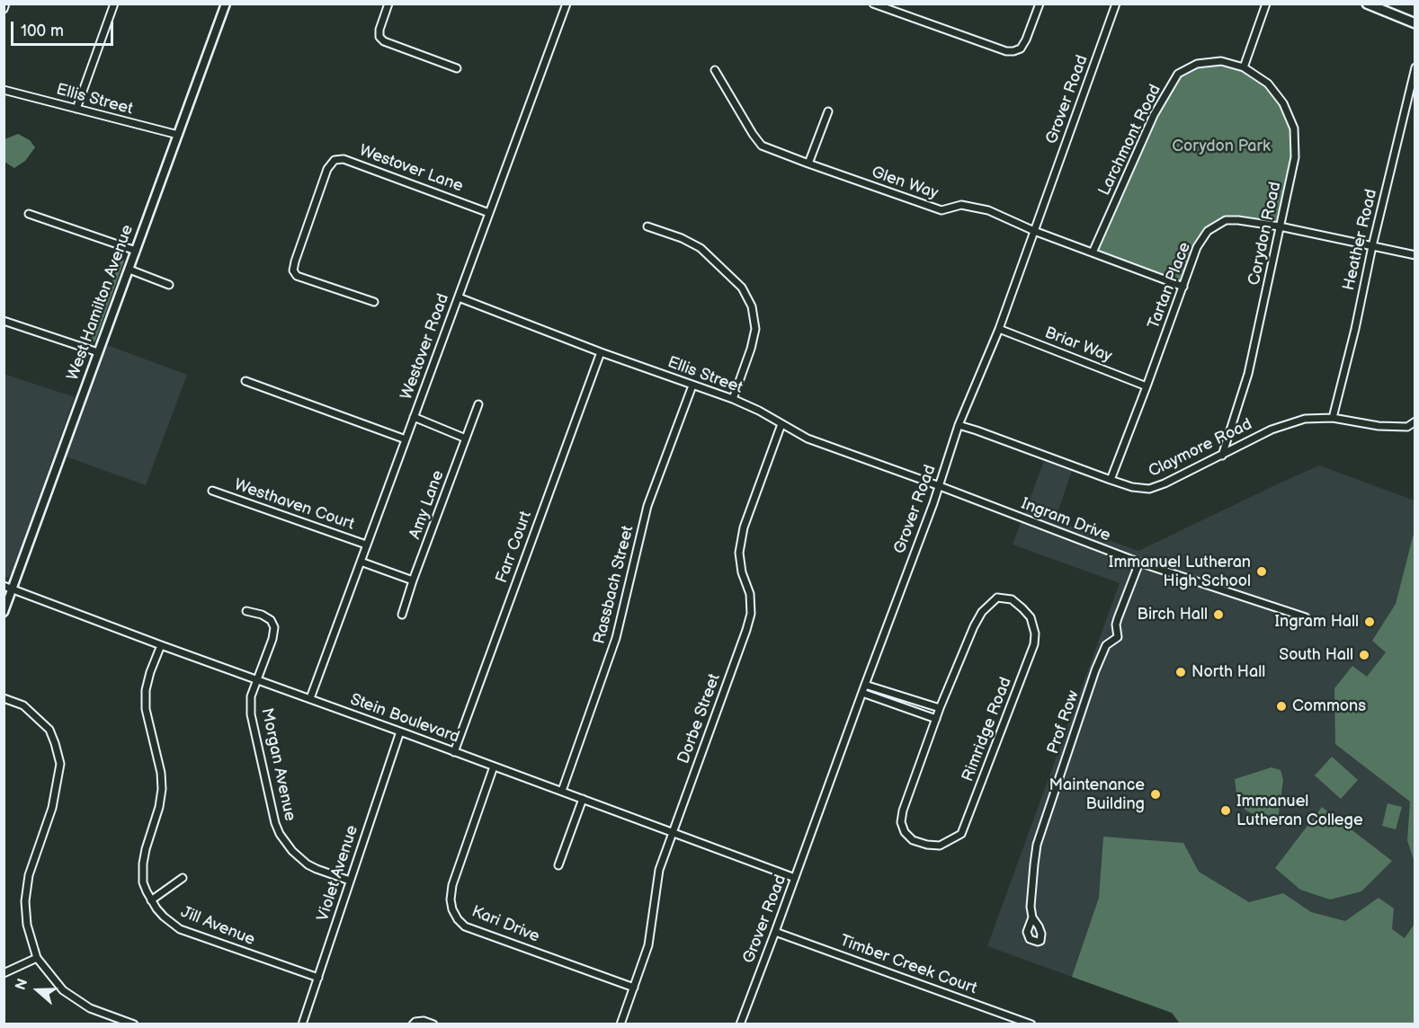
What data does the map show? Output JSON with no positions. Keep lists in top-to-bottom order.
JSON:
{
  "streets": {
    "street": [
      "Ellis Street",
      "Grover Road",
      "Larchmont Road",
      "Westover Lane",
      "Glen Way",
      "Corydon Road",
      "Heather Road",
      "Tartan Place",
      "West Hamilton Avenue",
      "Briar Way",
      "Westover Road",
      "Claymore Road",
      "Westhaven Court",
      "Amy Lane",
      "Ingram Drive",
      "Farr Court",
      "Rassbach Street",
      "Stein Boulevard",
      "Dorbe Street",
      "Prof Row",
      "Rimridge Road",
      "Morgan Avenue",
      "Violet Avenue",
      "Kari Drive",
      "Jill Avenue",
      "Timber Creek Court"
    ]
  },
  "crossings": [
    ["Ellis Street", "Grover Road"],
    ["Ellis Street", "West Hamilton Avenue"],
    ["Ellis Street", "Westover Road"],
    ["Ellis Street", "Ingram Drive"],
    ["Ellis Street", "Farr Court"],
    ["Ellis Street", "Rassbach Street"],
    ["Ellis Street", "Dorbe Street"],
    ["Grover Road", "Glen Way"],
    ["Grover Road", "Briar Way"],
    ["Grover Road", "Claymore Road"],
    ["Grover Road", "Ingram Drive"],
    ["Grover Road", "Stein Boulevard"],
    ["Grover Road", "Timber Creek Court"],
    ["Larchmont Road", "Glen Way"],
    ["Larchmont Road", "Corydon Road"],
    ["Westover Lane", "Westover Road"],
    ["Glen Way", "Tartan Place"],
    ["Corydon Road", "Tartan Place"],
    ["Corydon Road", "Claymore Road"],
    ["Heather Road", "Tartan Place"],
    ["Heather Road", "Claymore Road"],
    ["Tartan Place", "Briar Way"],
    ["Tartan Place", "Claymore Road"],
    ["West Hamilton Avenue", "Stein Boulevard"],
    ["Westover Road", "Westhaven Court"],
    ["Westover Road", "Stein Boulevard"],
    ["Ingram Drive", "Prof Row"],
    ["Farr Court", "Stein Boulevard"],
    ["Rassbach Street", "Stein Boulevard"],
    ["Stein Boulevard", "Dorbe Street"],
    ["Stein Boulevard", "Morgan Avenue"],
    ["Stein Boulevard", "Violet Avenue"],
    ["Stein Boulevard", "Kari Drive"],
    ["Stein Boulevard", "Jill Avenue"],
    ["Dorbe Street", "Kari Drive"],
    ["Morgan Avenue", "Violet Avenue"],
    ["Violet Avenue", "Jill Avenue"]
  ],
  "parks": ["Corydon Park"],
  "places": [
    "Immanuel Lutheran High School",
    "Birch Hall",
    "Ingram Hall",
    "South Hall",
    "North Hall",
    "Commons",
    "Maintenance Building",
    "Immanuel Lutheran College"
  ],
  "scale_bar": "100 m",
  "north": "left"
}
